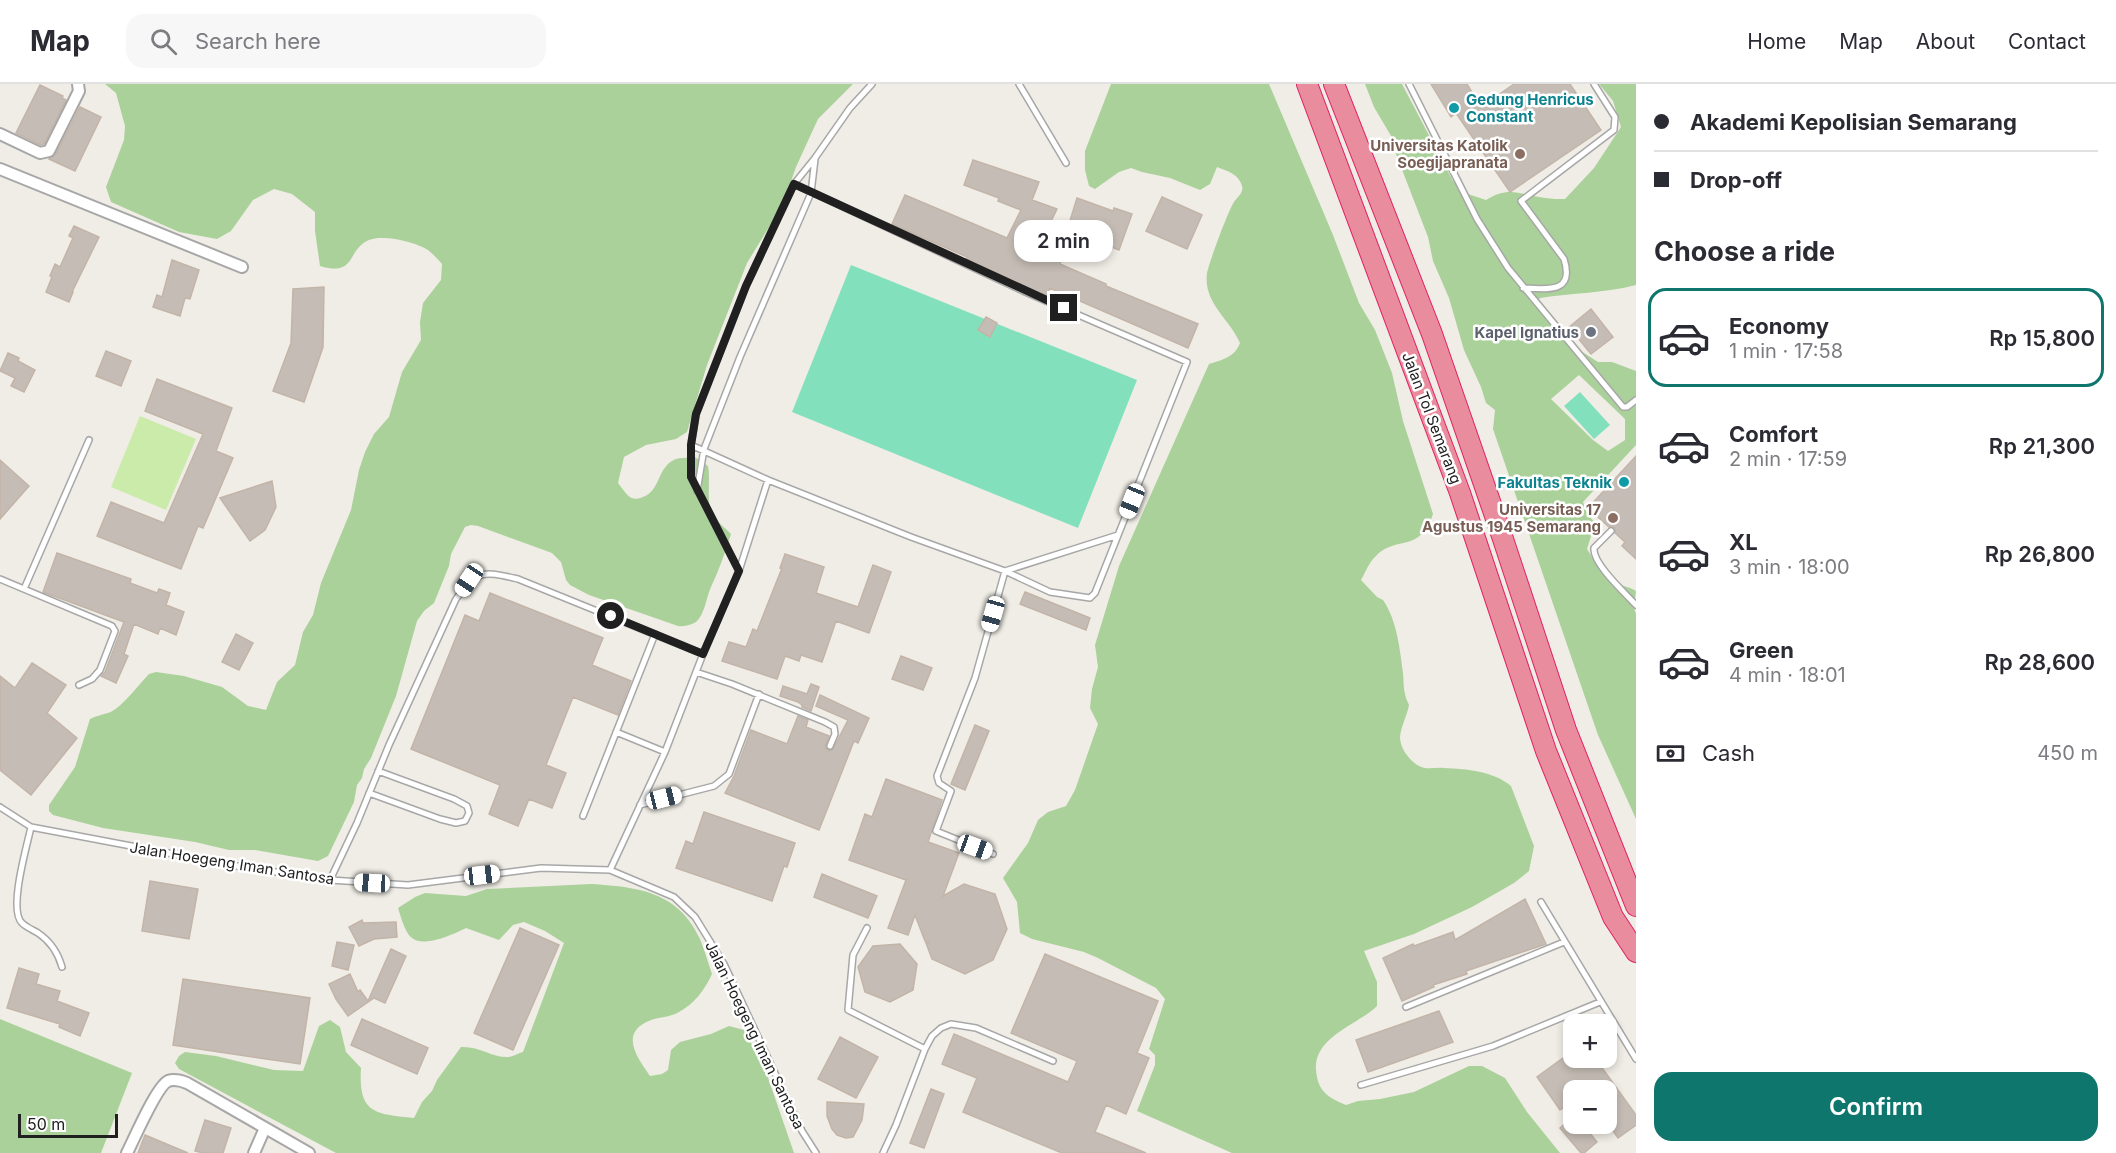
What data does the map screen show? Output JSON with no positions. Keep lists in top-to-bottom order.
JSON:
{
  "streets": {
    "highway": ["Jalan Tol Semarang"],
    "lane": ["Jalan Hoegeng Iman Santosa"]
  },
  "places": [
    "Gedung Henricus Constant",
    "Universitas Katolik Soegijapranata",
    "Kapel Ignatius",
    "Fakultas Teknik",
    "Universitas 17 Agustus 1945 Semarang"
  ],
  "scale_bar": "50 m",
  "page": {
    "header": "Map",
    "search": "Search here",
    "nav": [
      "Home",
      "Map",
      "About",
      "Contact"
    ],
    "banner": ["Akademi Kepolisian Semarang", "Drop-off"],
    "heading": "Choose a ride",
    "bubble": "2 min",
    "list": [
      {
        "name": "Economy",
        "note": "1 min · 17:58",
        "value": "Rp 15,800"
      },
      {
        "name": "Comfort",
        "note": "2 min · 17:59",
        "value": "Rp 21,300"
      },
      {
        "name": "XL",
        "note": "3 min · 18:00",
        "value": "Rp 26,800"
      },
      {
        "name": "Green",
        "note": "4 min · 18:01",
        "value": "Rp 28,600"
      }
    ],
    "pay": ["Cash", "450 m"],
    "map_buttons": ["+", "−"],
    "buttons": "Confirm",
    "scale": "50 m"
  }
}
